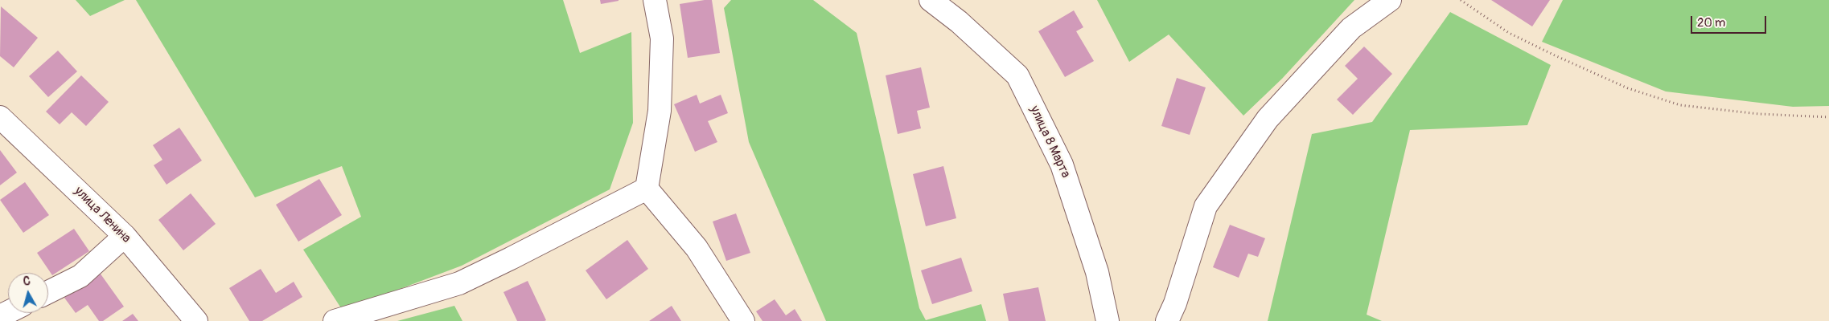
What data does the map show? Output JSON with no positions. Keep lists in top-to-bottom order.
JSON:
{
  "streets": {
    "street": ["улица 8 Марта", "улица Ленина"]
  },
  "scale_bar": "20 m",
  "north": "top"
}
